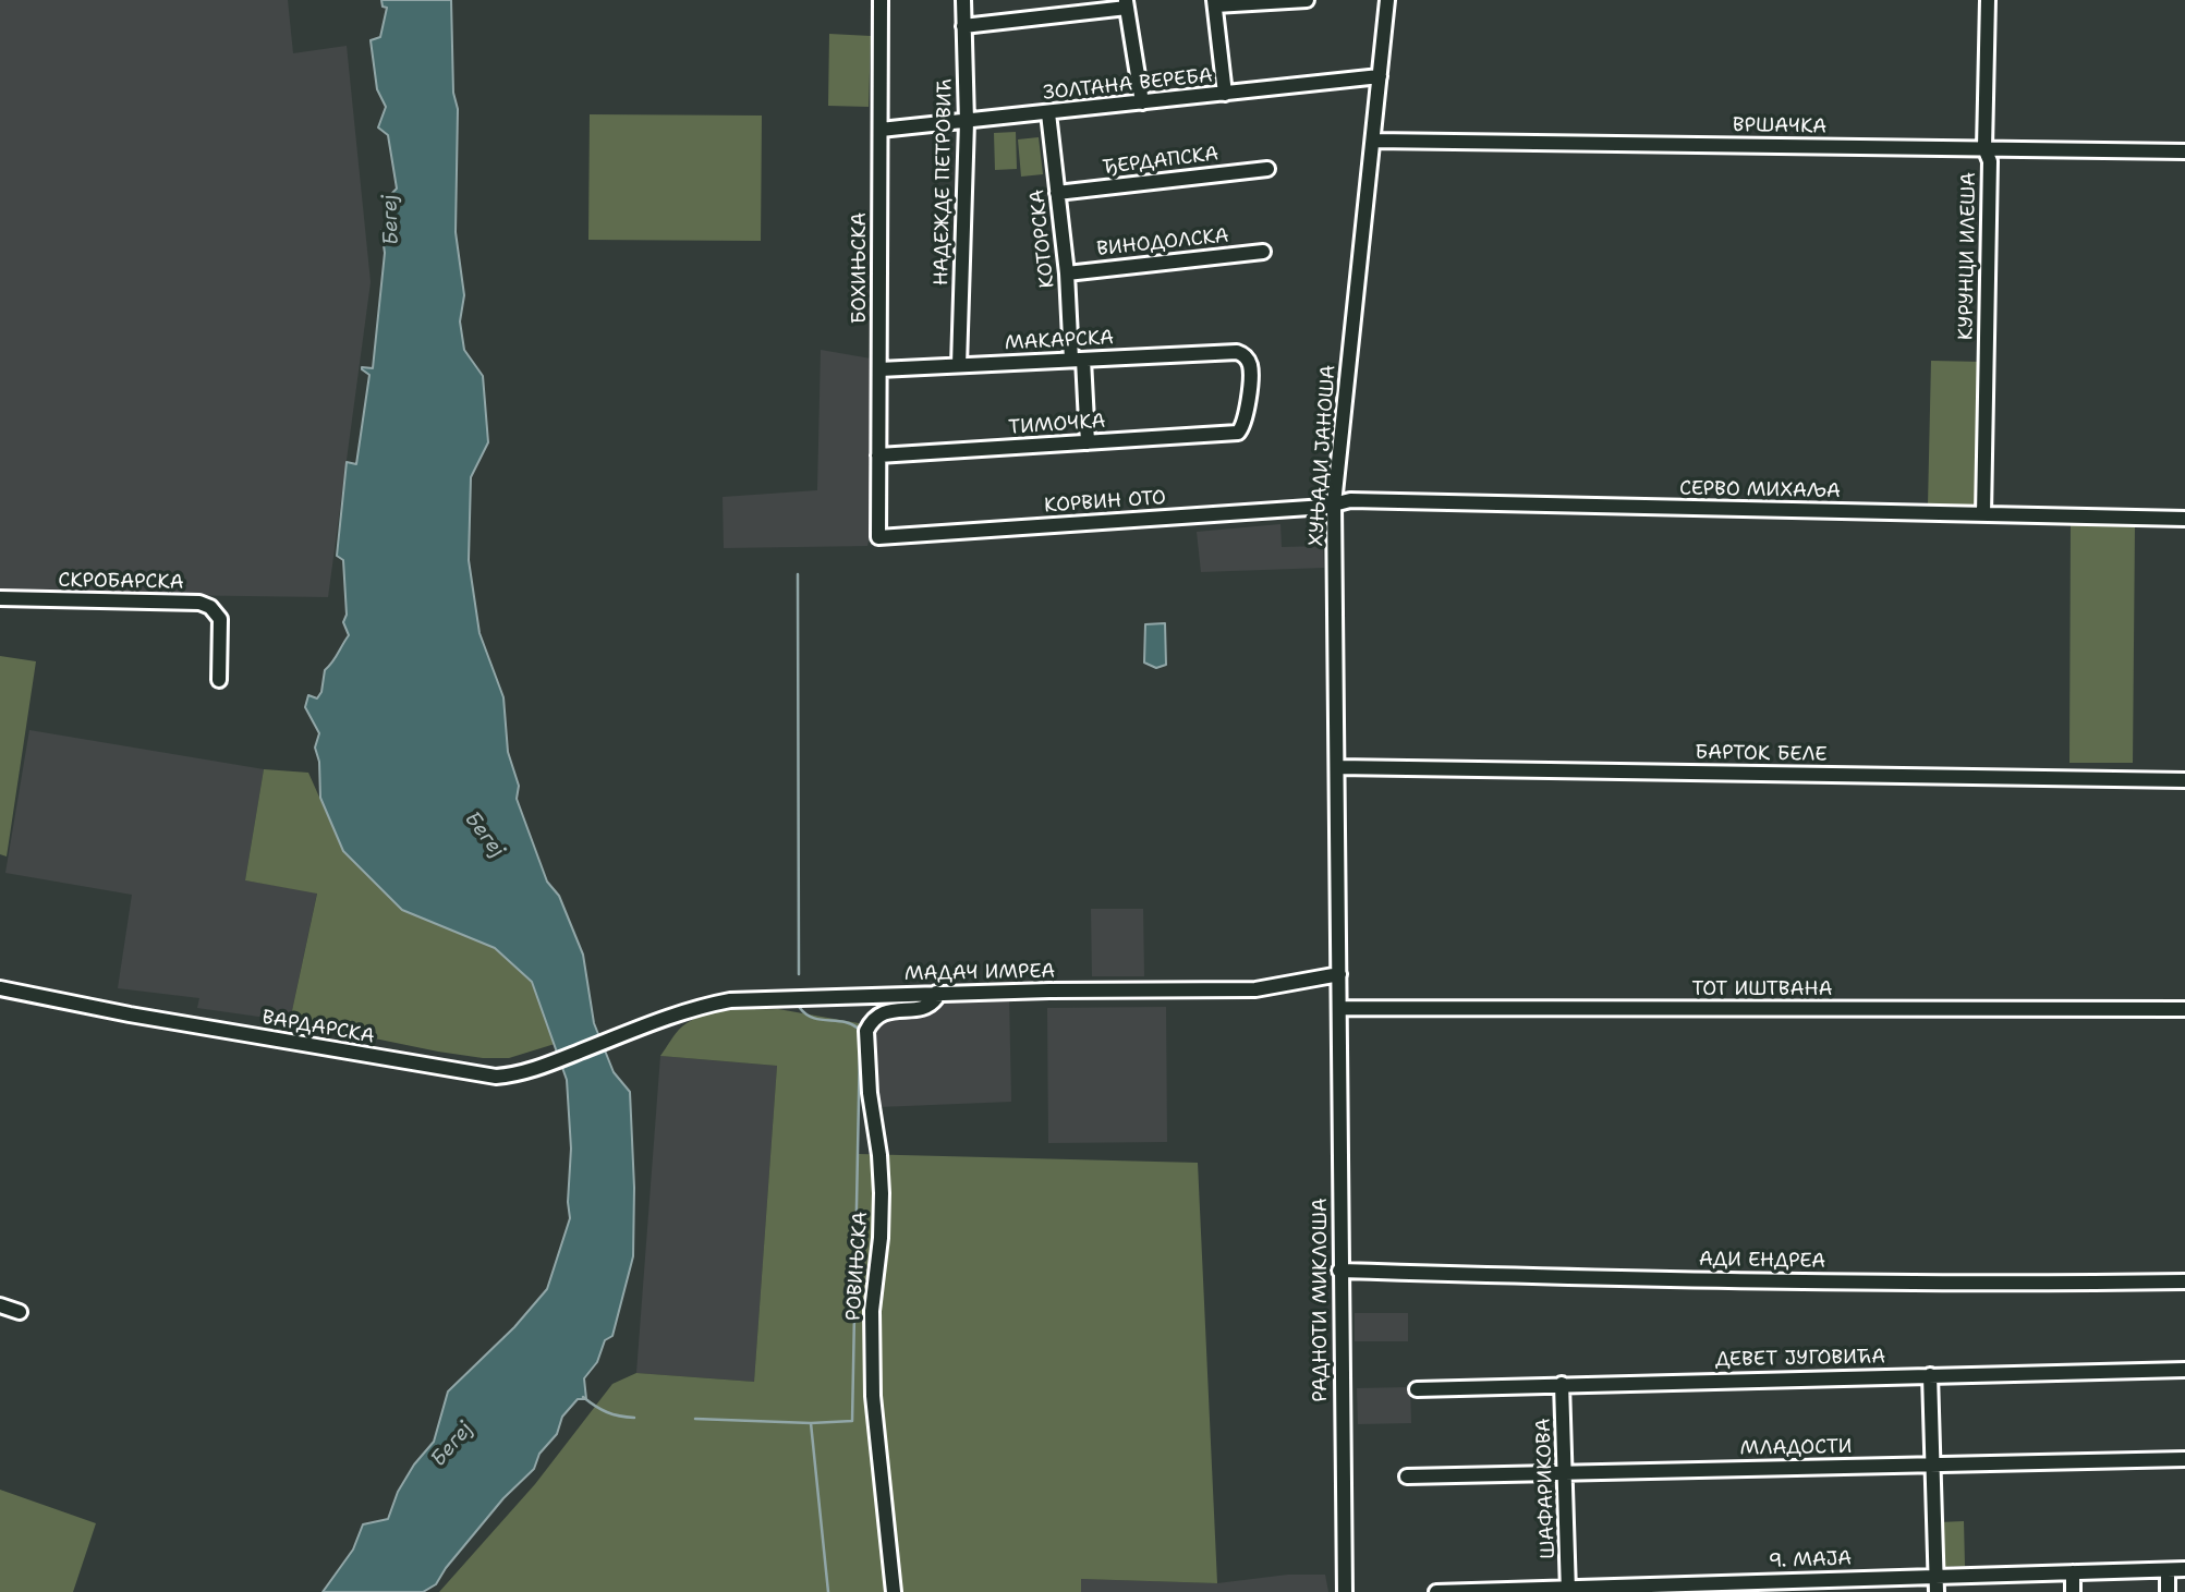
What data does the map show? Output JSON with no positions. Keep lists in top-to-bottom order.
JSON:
{
  "streets": {
    "street": [
      "ЗОЛТАНА ВЕРЕБА",
      "ВРШАЧКА",
      "ЂЕРДАПСКА",
      "НАДЕЖДЕ ПЕТРОВИЋ",
      "КОТОРСКА",
      "ВИНОДОЛСКА",
      "КУРУНЦИ ИЛЕША",
      "БОХИЊСКА",
      "МАКАРСКА",
      "ТИМОЧКА",
      "ХУЊАДИ ЈАНОША",
      "СЕРВО МИХАЉА",
      "КОРВИН ОТО",
      "СКРОБАРСКА",
      "БАРТОК БЕЛЕ",
      "МАДАЧ ИМРЕА",
      "ТОТ ИШТВАНА",
      "ВАРДАРСКА",
      "АДИ ЕНДРЕА",
      "РОВИЊСКА",
      "РАДНОТИ МИКЛОША",
      "ДЕВЕТ ЈУГОВИЋА",
      "МЛАДОСТИ",
      "ШАФАРИКОВА",
      "9. МАЈА"
    ]
  },
  "crossings": [
    ["ЗОЛТАНА ВЕРЕБА", "НАДЕЖДЕ ПЕТРОВИЋ"],
    ["ЗОЛТАНА ВЕРЕБА", "КОТОРСКА"],
    ["ЗОЛТАНА ВЕРЕБА", "БОХИЊСКА"],
    ["ЗОЛТАНА ВЕРЕБА", "ХУЊАДИ ЈАНОША"],
    ["ВРШАЧКА", "КУРУНЦИ ИЛЕША"],
    ["ВРШАЧКА", "ХУЊАДИ ЈАНОША"],
    ["ЂЕРДАПСКА", "КОТОРСКА"],
    ["НАДЕЖДЕ ПЕТРОВИЋ", "МАКАРСКА"],
    ["КОТОРСКА", "ВИНОДОЛСКА"],
    ["КОТОРСКА", "МАКАРСКА"],
    ["КОТОРСКА", "ТИМОЧКА"],
    ["КУРУНЦИ ИЛЕША", "СЕРВО МИХАЉА"],
    ["БОХИЊСКА", "МАКАРСКА"],
    ["БОХИЊСКА", "ТИМОЧКА"],
    ["БОХИЊСКА", "КОРВИН ОТО"],
    ["МАКАРСКА", "ТИМОЧКА"],
    ["ХУЊАДИ ЈАНОША", "СЕРВО МИХАЉА"],
    ["ХУЊАДИ ЈАНОША", "КОРВИН ОТО"],
    ["ХУЊАДИ ЈАНОША", "БАРТОК БЕЛЕ"],
    ["ХУЊАДИ ЈАНОША", "МАДАЧ ИМРЕА"],
    ["ХУЊАДИ ЈАНОША", "ТОТ ИШТВАНА"],
    ["ХУЊАДИ ЈАНОША", "РАДНОТИ МИКЛОША"],
    ["СЕРВО МИХАЉА", "КОРВИН ОТО"],
    ["МАДАЧ ИМРЕА", "ВАРДАРСКА"],
    ["МАДАЧ ИМРЕА", "РОВИЊСКА"],
    ["ТОТ ИШТВАНА", "РАДНОТИ МИКЛОША"],
    ["АДИ ЕНДРЕА", "РАДНОТИ МИКЛОША"],
    ["ДЕВЕТ ЈУГОВИЋА", "ШАФАРИКОВА"],
    ["МЛАДОСТИ", "ШАФАРИКОВА"],
    ["ШАФАРИКОВА", "9. МАЈА"]
  ],
  "water": ["Бегеј"]
}
